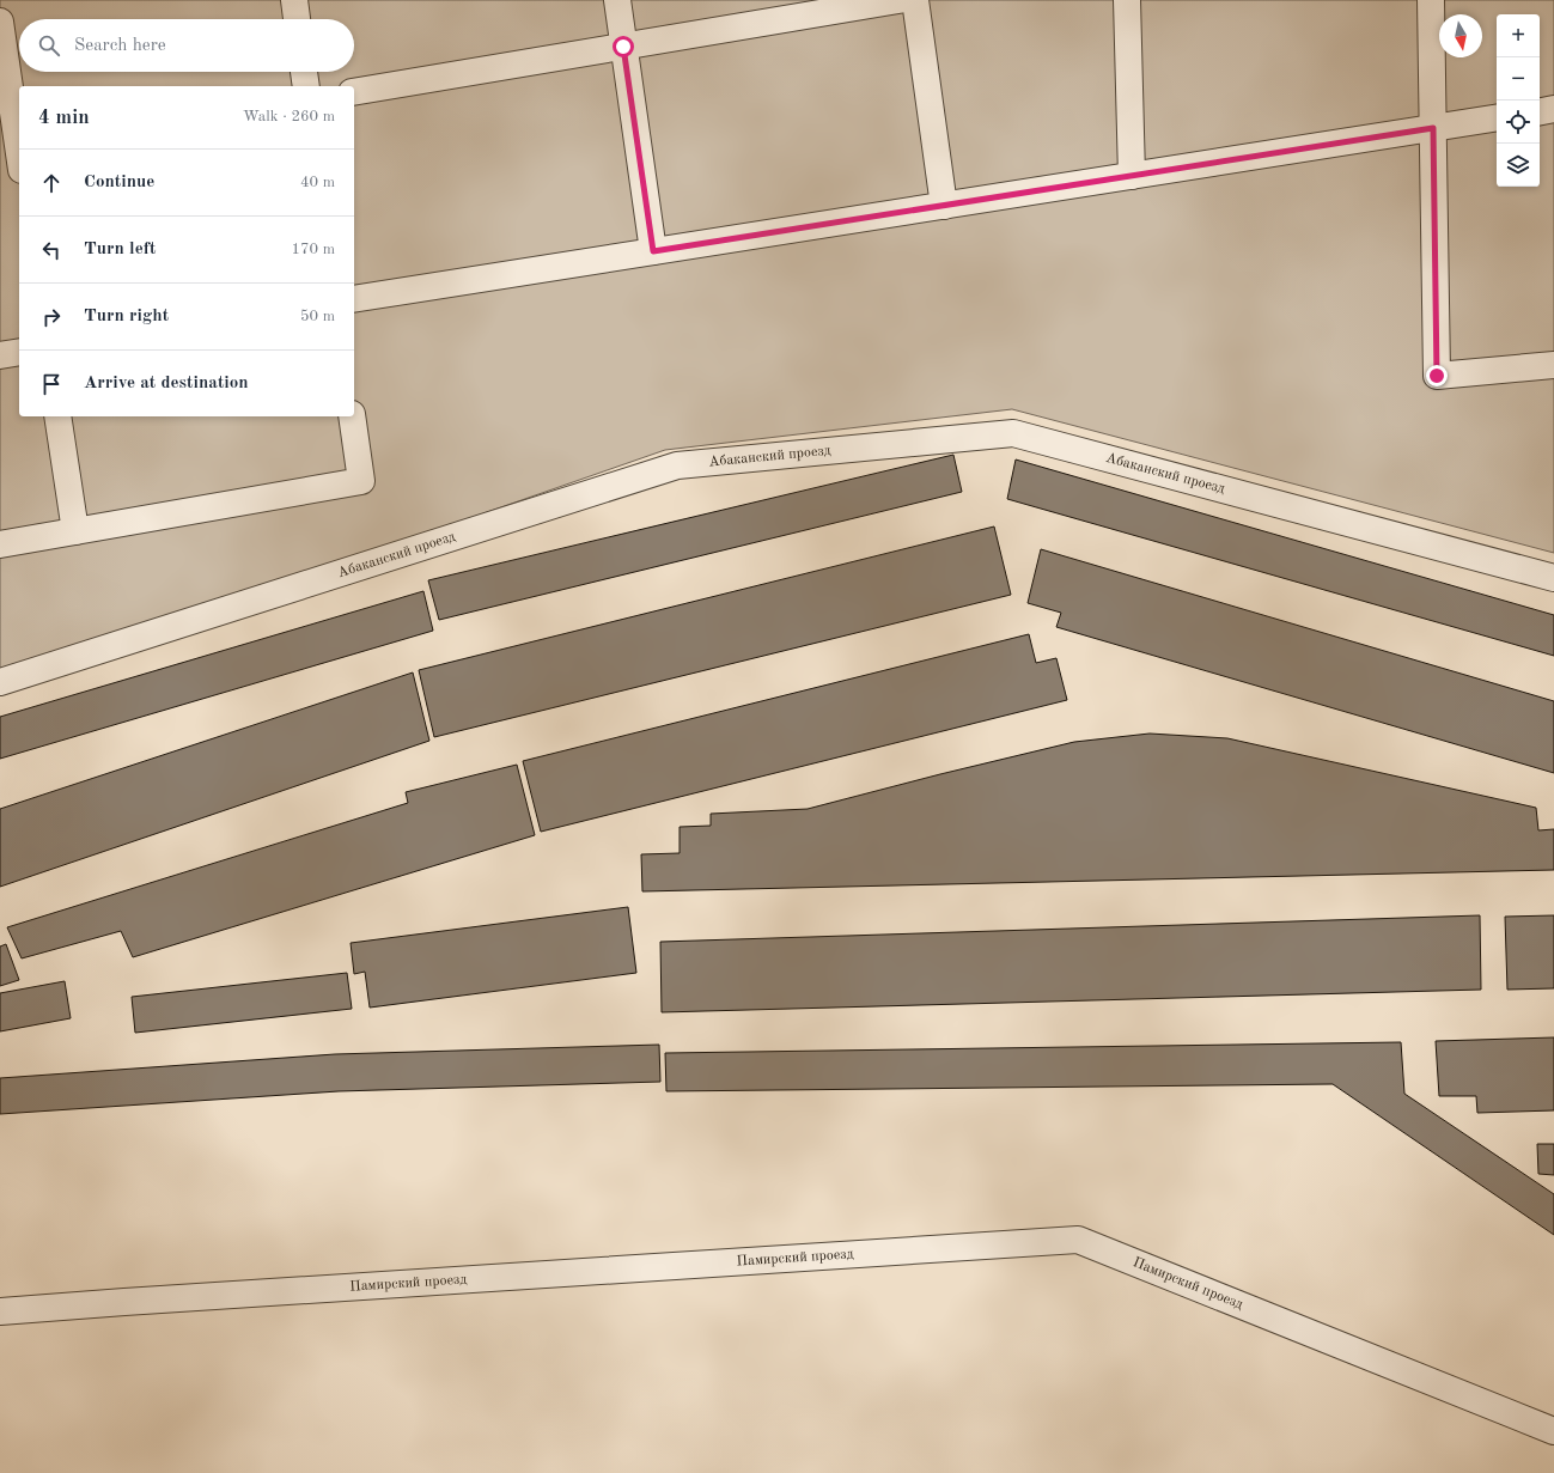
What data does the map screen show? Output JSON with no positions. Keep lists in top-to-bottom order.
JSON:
{
  "streets": {
    "street": ["Абаканский проезд", "Памирский проезд"]
  },
  "north": "bottom",
  "page": {
    "map_buttons": ["+", "−"],
    "search": "Search here",
    "heading": ["4 min", "Walk · 260 m"],
    "list": [
      ["Continue", "40 m"],
      ["Turn left", "170 m"],
      ["Turn right", "50 m"],
      "Arrive at destination"
    ]
  }
}
